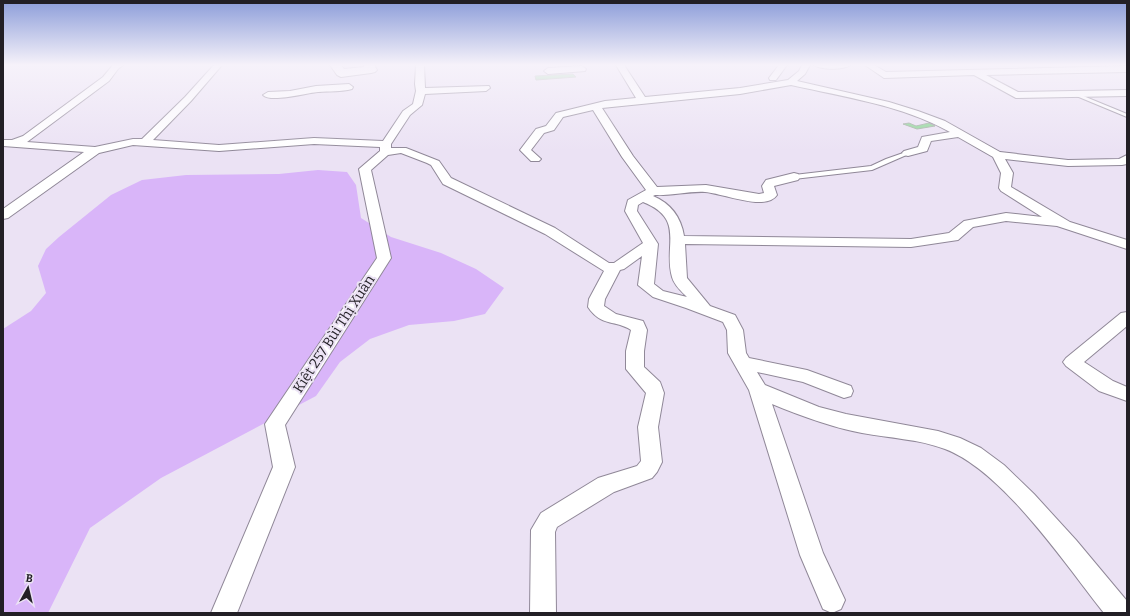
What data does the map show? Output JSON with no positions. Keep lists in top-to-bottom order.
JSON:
{
  "streets": {
    "street": ["Kiệt 257 Bùi Thị Xuân"]
  },
  "north": "top"
}
